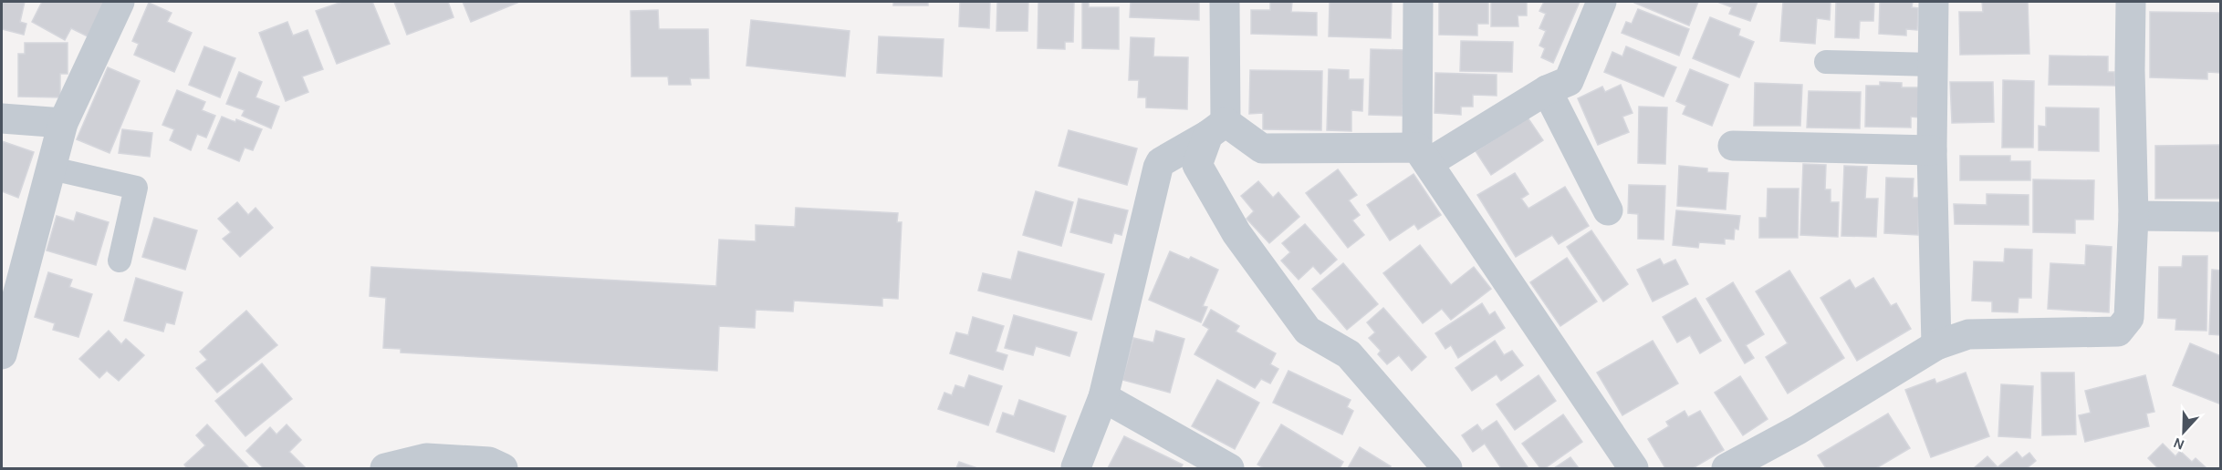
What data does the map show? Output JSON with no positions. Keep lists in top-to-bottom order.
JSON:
{
  "north": "bottom"
}
